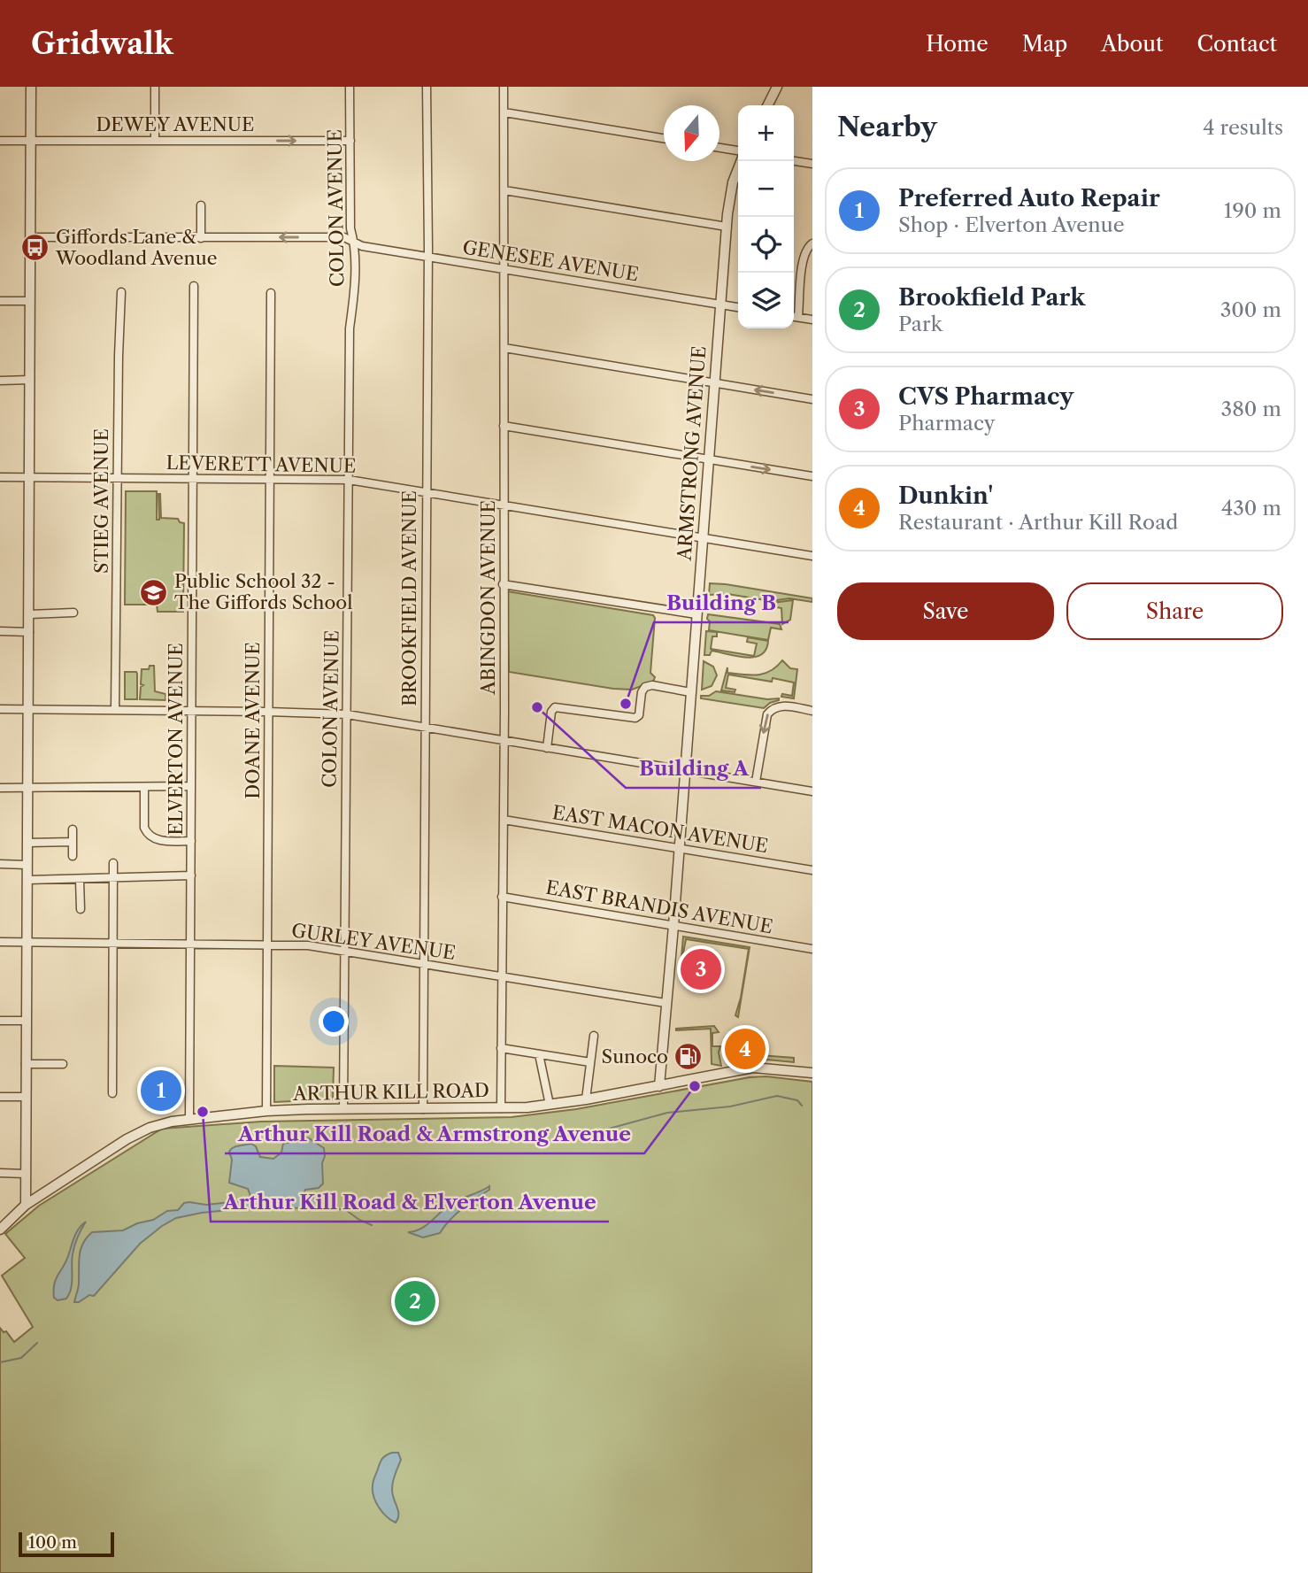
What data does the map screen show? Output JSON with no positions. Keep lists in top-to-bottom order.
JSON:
{
  "streets": {
    "street": [
      "DEWEY AVENUE",
      "COLON AVENUE",
      "GENESEE AVENUE",
      "ARMSTRONG AVENUE",
      "LEVERETT AVENUE",
      "STIEG AVENUE",
      "ABINGDON AVENUE",
      "BROOKFIELD AVENUE",
      "DOANE AVENUE",
      "ELVERTON AVENUE",
      "EAST MACON AVENUE",
      "EAST BRANDIS AVENUE",
      "GURLEY AVENUE",
      "ARTHUR KILL ROAD"
    ]
  },
  "crossings": [
    ["DEWEY AVENUE", "COLON AVENUE"],
    ["COLON AVENUE", "GENESEE AVENUE"],
    ["COLON AVENUE", "LEVERETT AVENUE"],
    ["COLON AVENUE", "GURLEY AVENUE"],
    ["COLON AVENUE", "ARTHUR KILL ROAD"],
    ["GENESEE AVENUE", "ARMSTRONG AVENUE"],
    ["GENESEE AVENUE", "ABINGDON AVENUE"],
    ["GENESEE AVENUE", "BROOKFIELD AVENUE"],
    ["ARMSTRONG AVENUE", "LEVERETT AVENUE"],
    ["ARMSTRONG AVENUE", "EAST MACON AVENUE"],
    ["ARMSTRONG AVENUE", "EAST BRANDIS AVENUE"],
    ["ARMSTRONG AVENUE", "GURLEY AVENUE"],
    ["ARMSTRONG AVENUE", "ARTHUR KILL ROAD"],
    ["LEVERETT AVENUE", "STIEG AVENUE"],
    ["LEVERETT AVENUE", "ABINGDON AVENUE"],
    ["LEVERETT AVENUE", "BROOKFIELD AVENUE"],
    ["LEVERETT AVENUE", "DOANE AVENUE"],
    ["LEVERETT AVENUE", "ELVERTON AVENUE"],
    ["ABINGDON AVENUE", "EAST MACON AVENUE"],
    ["ABINGDON AVENUE", "EAST BRANDIS AVENUE"],
    ["ABINGDON AVENUE", "GURLEY AVENUE"],
    ["ABINGDON AVENUE", "ARTHUR KILL ROAD"],
    ["BROOKFIELD AVENUE", "GURLEY AVENUE"],
    ["BROOKFIELD AVENUE", "ARTHUR KILL ROAD"],
    ["DOANE AVENUE", "GURLEY AVENUE"],
    ["DOANE AVENUE", "ARTHUR KILL ROAD"],
    ["ELVERTON AVENUE", "GURLEY AVENUE"],
    ["ELVERTON AVENUE", "ARTHUR KILL ROAD"]
  ],
  "one_way": ["DEWEY AVENUE"],
  "places": {
    "bus stop": ["Giffords Lane & Woodland Avenue"],
    "school or university": ["Public School 32 - The Giffords School"],
    "other": [
      "Building B",
      "Building A",
      "Arthur Kill Road & Armstrong Avenue",
      "Arthur Kill Road & Elverton Avenue"
    ],
    "fuel station": ["Sunoco"]
  },
  "scale_bar": "100 m",
  "north": "bottom",
  "page": {
    "header": "Gridwalk",
    "nav": [
      "Home",
      "Map",
      "About",
      "Contact"
    ],
    "heading": ["Nearby", "4 results"],
    "map_buttons": ["+", "−"],
    "list": [
      {
        "mark": "1",
        "name": "Preferred Auto Repair",
        "note": "Shop · Elverton Avenue",
        "value": "190 m"
      },
      {
        "mark": "2",
        "name": "Brookfield Park",
        "note": "Park",
        "value": "300 m"
      },
      {
        "mark": "3",
        "name": "CVS Pharmacy",
        "note": "Pharmacy",
        "value": "380 m"
      },
      {
        "mark": "4",
        "name": "Dunkin'",
        "note": "Restaurant · Arthur Kill Road",
        "value": "430 m"
      }
    ],
    "buttons": ["Save", "Share"],
    "pins": [
      "3",
      "4",
      "1",
      "2"
    ],
    "scale": "100 m"
  }
}
